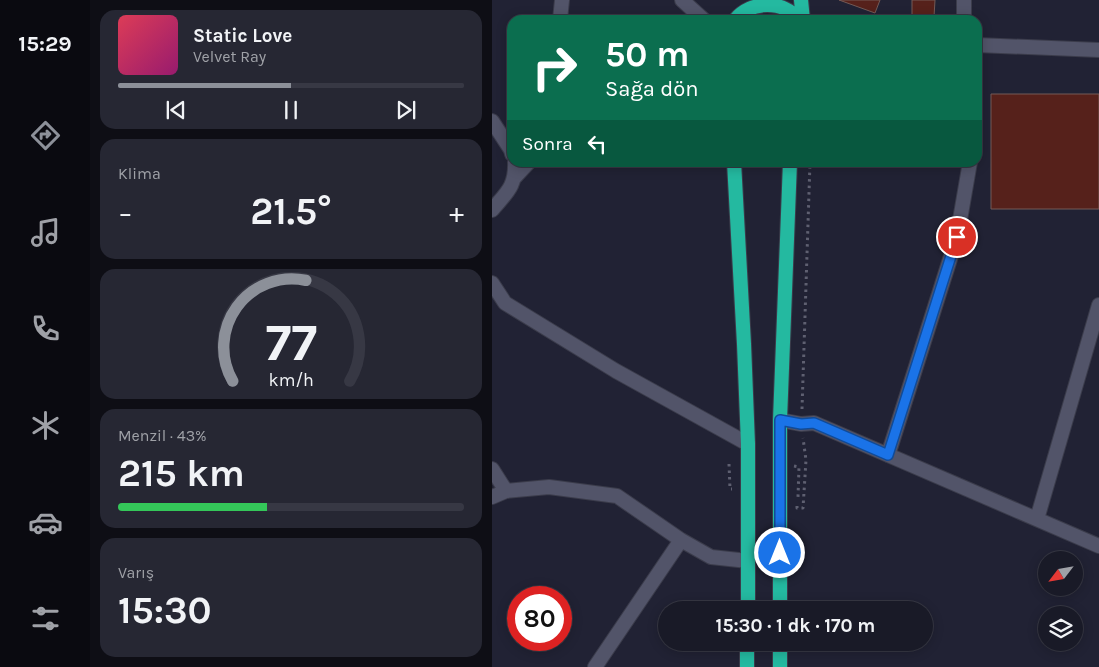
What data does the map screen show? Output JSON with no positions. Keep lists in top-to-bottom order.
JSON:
{
  "north": "bottom left",
  "page": {
    "tabs": "15:29",
    "song": ["Static Love", "Velvet Ray"],
    "turn": ["50 m", "Sağa dön"],
    "then": "Sonra",
    "tile": [
      "Klima",
      ["Menzil · 43%", "215 km"],
      ["Varış", "15:30"]
    ],
    "heat": ["−", "21.5°", "+"],
    "limit": "80",
    "trip": "15:30 · 1 dk · 170 m",
    "gauge": ["77", "km/h"]
  }
}
